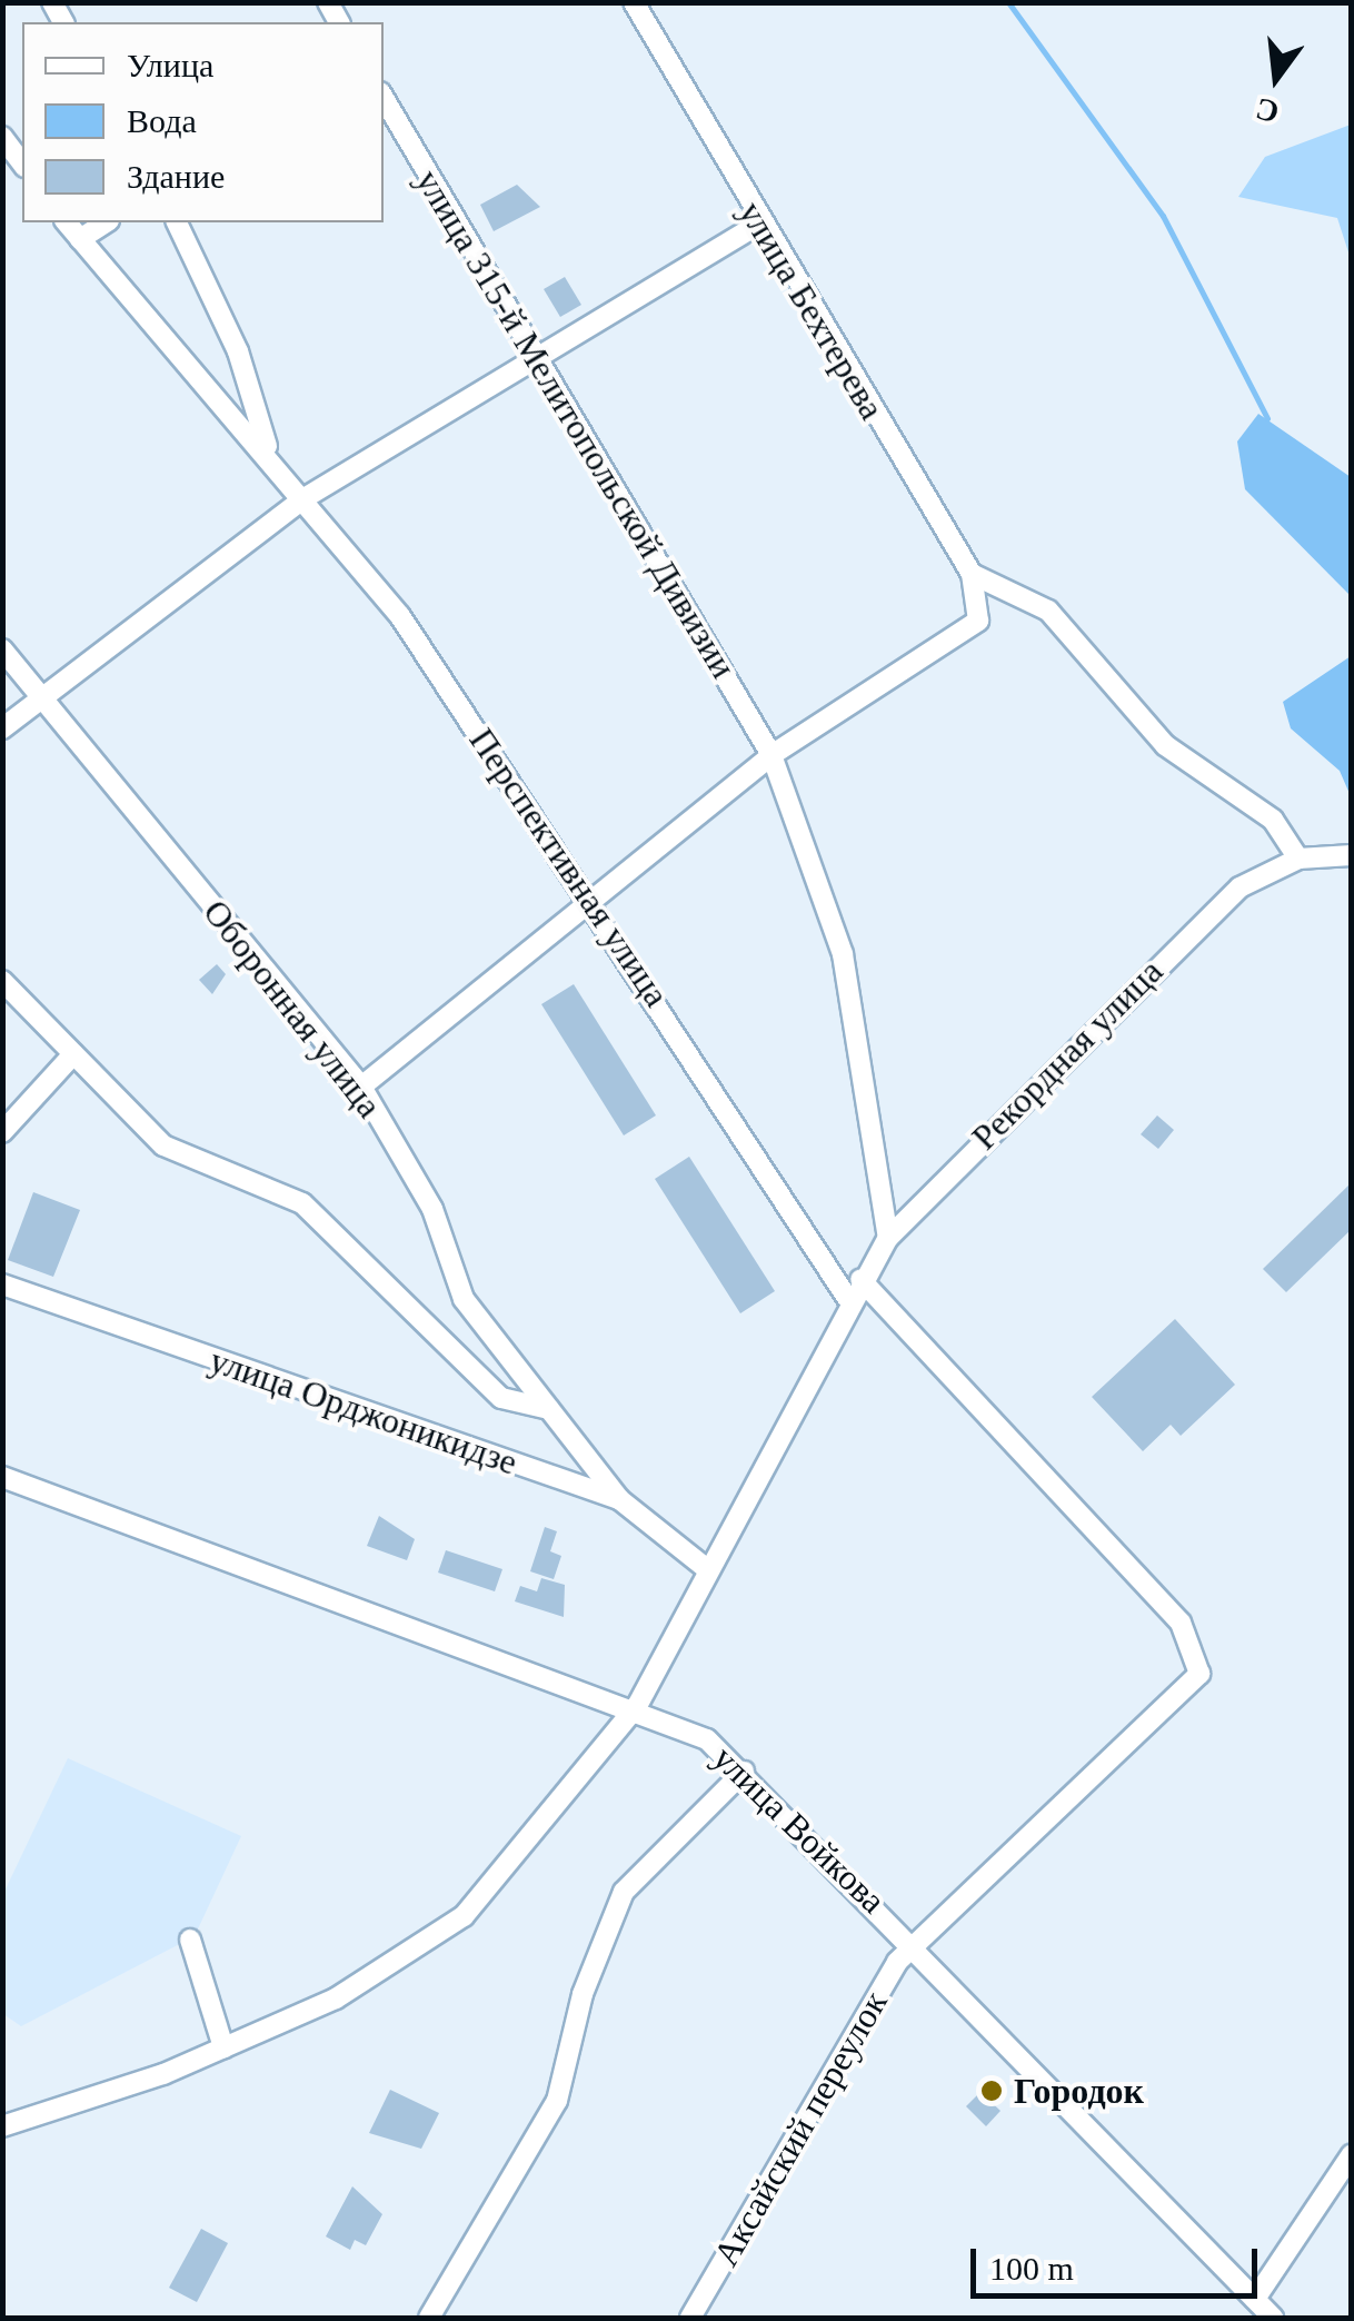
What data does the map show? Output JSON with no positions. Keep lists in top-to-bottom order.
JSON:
{
  "streets": {
    "street": [
      "улица Бехтерева",
      "улица 315-й Мелитопольской Дивизии",
      "Перспективная улица",
      "Оборонная улица",
      "Рекордная улица",
      "улица Орджоникидзе",
      "улица Войкова",
      "Аксайский переулок"
    ]
  },
  "crossings": [
    ["улица Бехтерева", "улица 315-й Мелитопольской Дивизии"],
    ["улица 315-й Мелитопольской Дивизии", "Рекордная улица"],
    ["Перспективная улица", "Рекордная улица"],
    ["Оборонная улица", "улица Орджоникидзе"],
    ["Рекордная улица", "улица Орджоникидзе"],
    ["Рекордная улица", "улица Войкова"],
    ["Рекордная улица", "Аксайский переулок"],
    ["улица Войкова", "Аксайский переулок"]
  ],
  "places": ["Городок"],
  "legend": ["Улица", "Вода", "Здание"],
  "scale_bar": "100 m",
  "north": "bottom"
}
